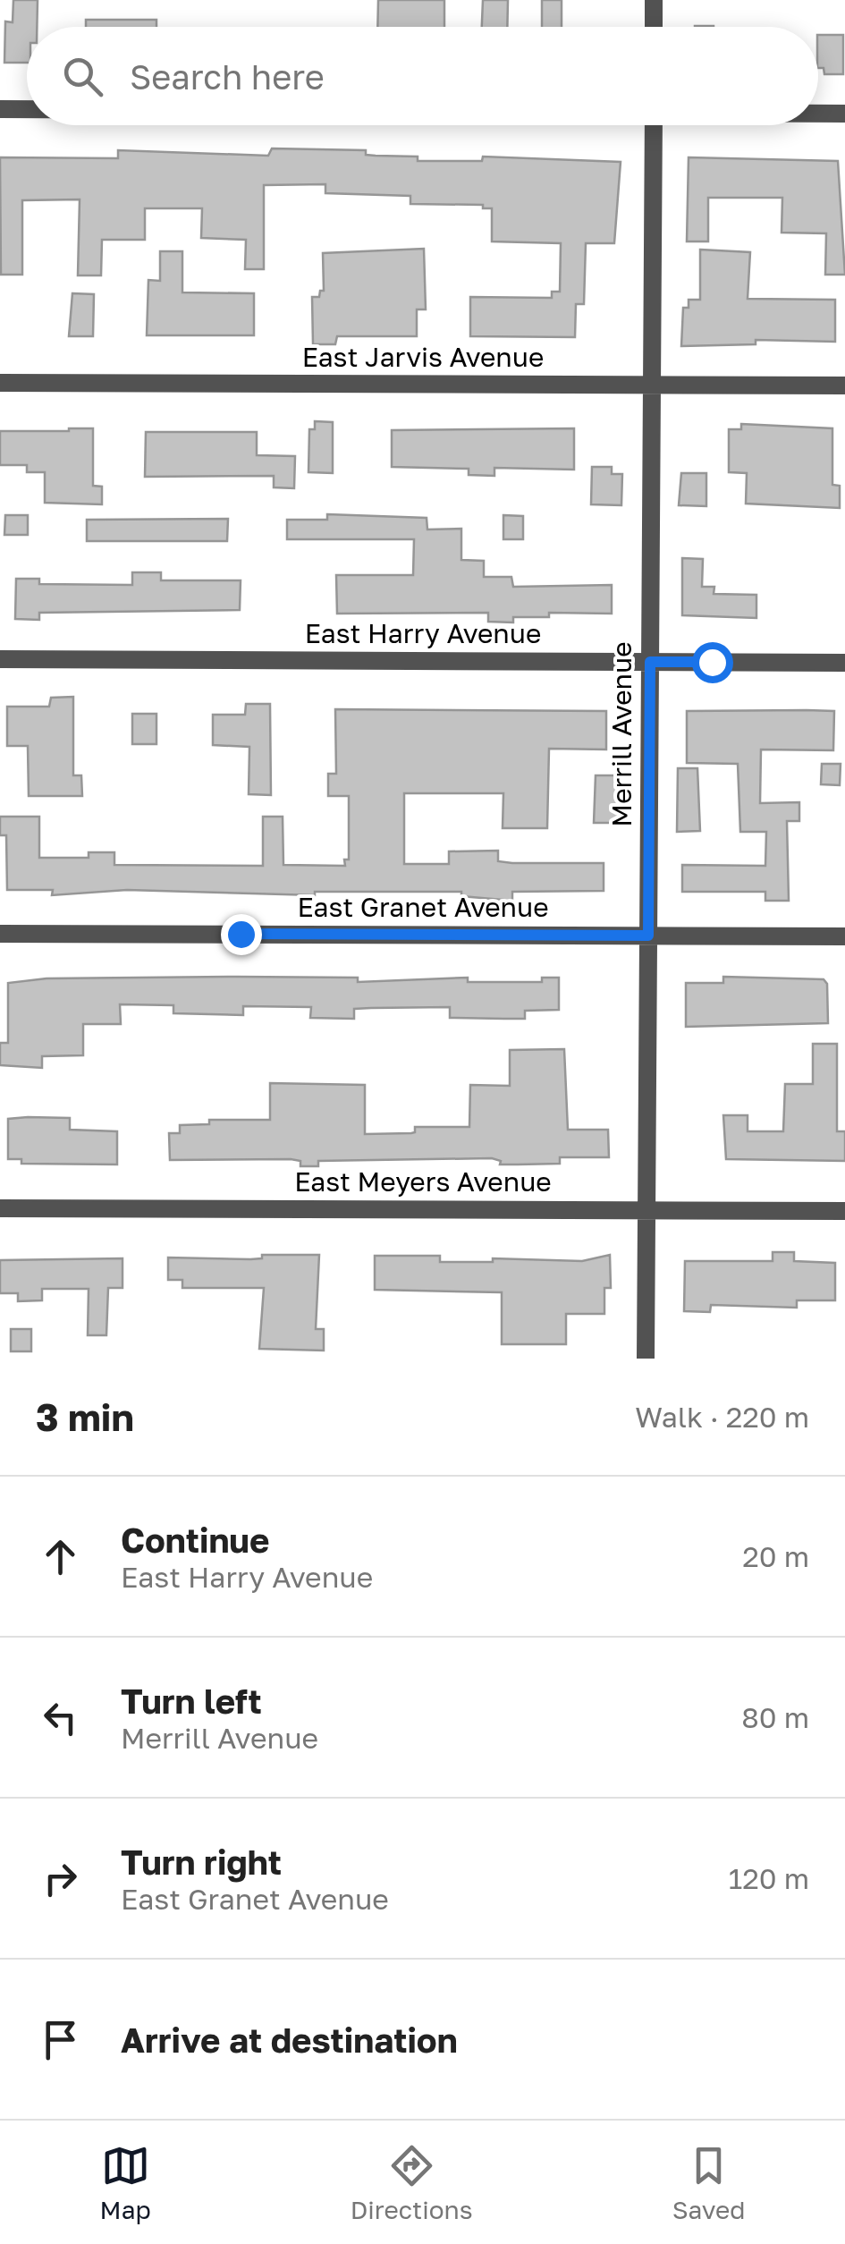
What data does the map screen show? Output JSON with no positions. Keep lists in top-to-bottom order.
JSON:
{
  "streets": {
    "street": [
      "East Jarvis Avenue",
      "East Harry Avenue",
      "Merrill Avenue",
      "East Granet Avenue",
      "East Meyers Avenue"
    ]
  },
  "crossings": [
    ["East Jarvis Avenue", "Merrill Avenue"],
    ["East Harry Avenue", "Merrill Avenue"],
    ["Merrill Avenue", "East Granet Avenue"],
    ["Merrill Avenue", "East Meyers Avenue"]
  ],
  "page": {
    "search": "Search here",
    "heading": ["3 min", "Walk · 220 m"],
    "list": [
      ["Continue", "East Harry Avenue", "20 m"],
      ["Turn left", "Merrill Avenue", "80 m"],
      ["Turn right", "East Granet Avenue", "120 m"],
      "Arrive at destination"
    ],
    "nav": ["Map", "Directions", "Saved"]
  }
}
